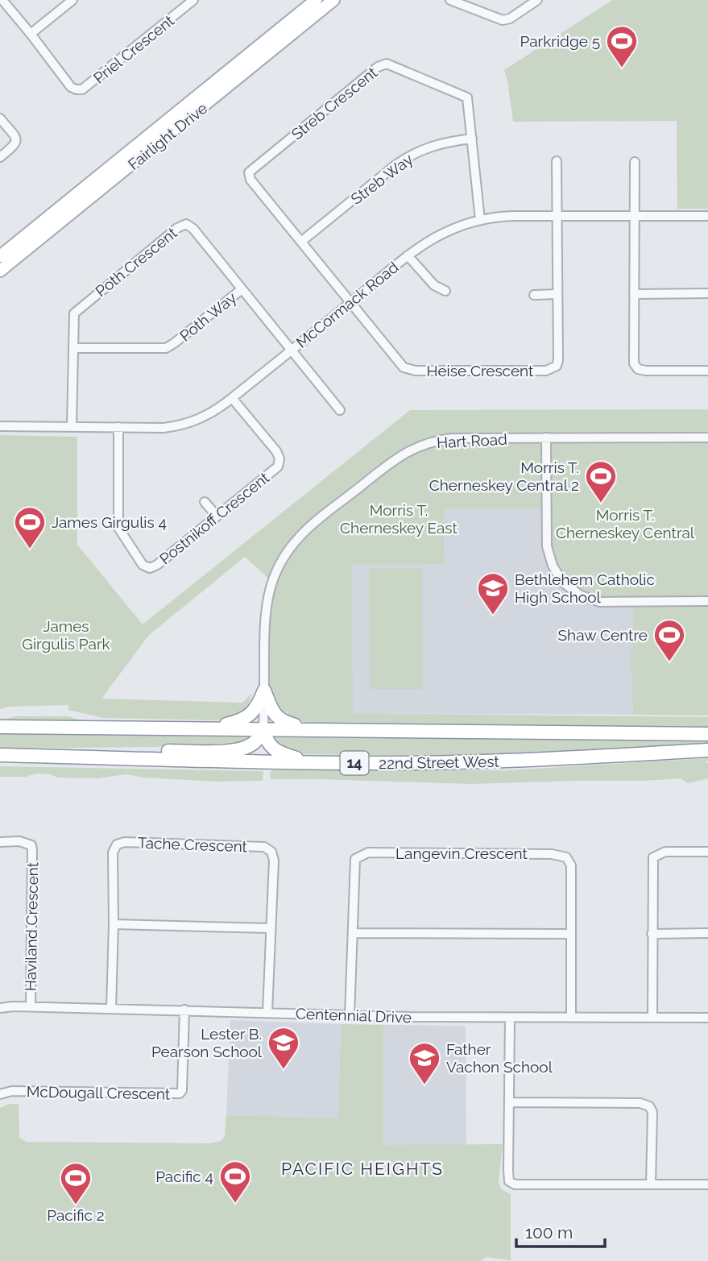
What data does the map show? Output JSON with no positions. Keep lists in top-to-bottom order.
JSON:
{
  "streets": {
    "highway": ["22nd Street West", "14"],
    "main road": ["Fairlight Drive"],
    "street": [
      "Priel Crescent",
      "Streb Crescent",
      "Streb Way",
      "Poth Crescent",
      "McCormack Road",
      "Poth Way",
      "Heise Crescent",
      "Hart Road",
      "Postnikoff Crescent",
      "Tache Crescent",
      "Langevin Crescent",
      "Haviland Crescent",
      "Centennial Drive",
      "McDougall Crescent"
    ]
  },
  "crossings": [
    ["Streb Crescent", "Streb Way"],
    ["Streb Crescent", "McCormack Road"],
    ["Streb Crescent", "Heise Crescent"],
    ["Poth Crescent", "McCormack Road"],
    ["Poth Crescent", "Poth Way"],
    ["McCormack Road", "Heise Crescent"],
    ["McCormack Road", "Postnikoff Crescent"],
    ["Hart Road", "22nd Street West"],
    ["Tache Crescent", "Centennial Drive"],
    ["Langevin Crescent", "Centennial Drive"],
    ["Haviland Crescent", "Centennial Drive"],
    ["Centennial Drive", "McDougall Crescent"]
  ],
  "districts": ["PACIFIC HEIGHTS"],
  "parks": ["Morris T. Cherneskey East", "Morris T. Cherneskey Central", "James Girgulis Park"],
  "places": {
    "sports": [
      "Parkridge 5",
      "Morris T. Cherneskey Central 2",
      "James Girgulis 4",
      "Shaw Centre",
      "Pacific 4",
      "Pacific 2"
    ],
    "school or university": ["Bethlehem Catholic High School", "Lester B. Pearson School", "Father Vachon School"]
  },
  "scale_bar": "100 m"
}
